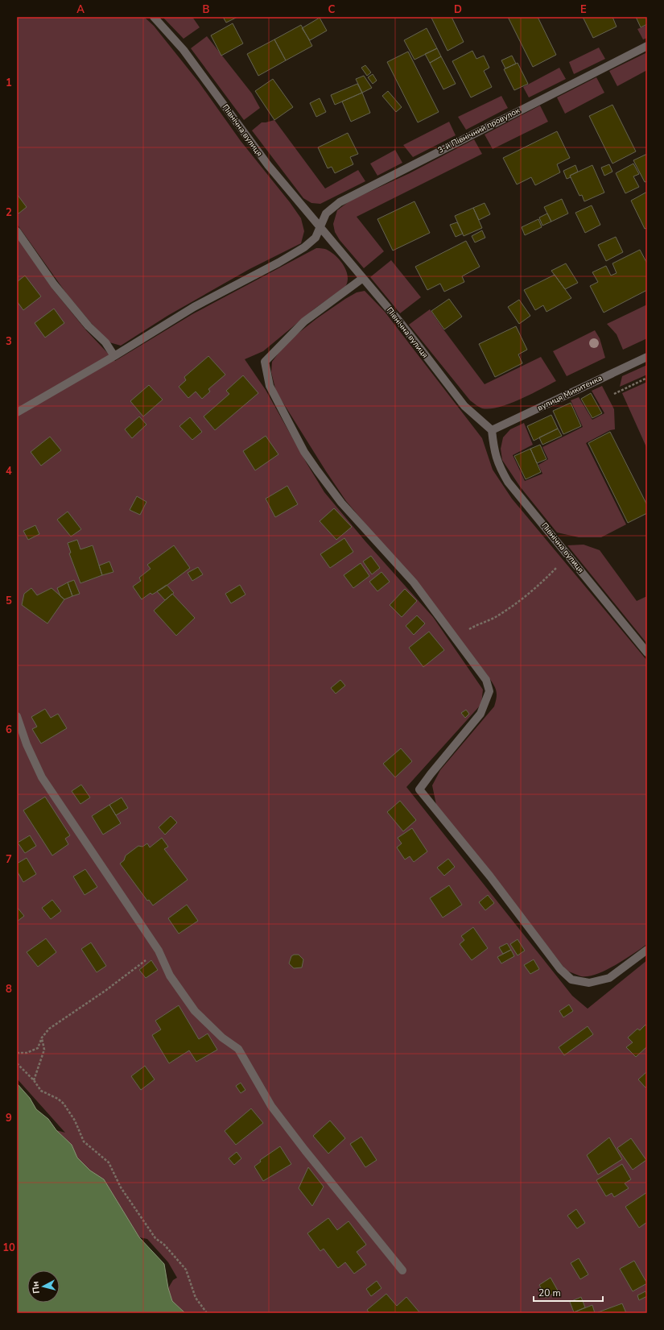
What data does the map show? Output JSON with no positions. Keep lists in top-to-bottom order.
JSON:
{
  "streets": {
    "street": ["Північна вулиця", "3-й Північний провулок", "вулиця Микитенка"]
  },
  "crossings": [
    ["Північна вулиця", "3-й Північний провулок"],
    ["Північна вулиця", "вулиця Микитенка"]
  ],
  "scale_bar": "20 m",
  "north": "left",
  "grid": {
    "columns": [
      "A",
      "B",
      "C",
      "D",
      "E"
    ],
    "rows": [
      "1",
      "2",
      "3",
      "4",
      "5",
      "6",
      "7",
      "8",
      "9",
      "10"
    ]
  }
}
